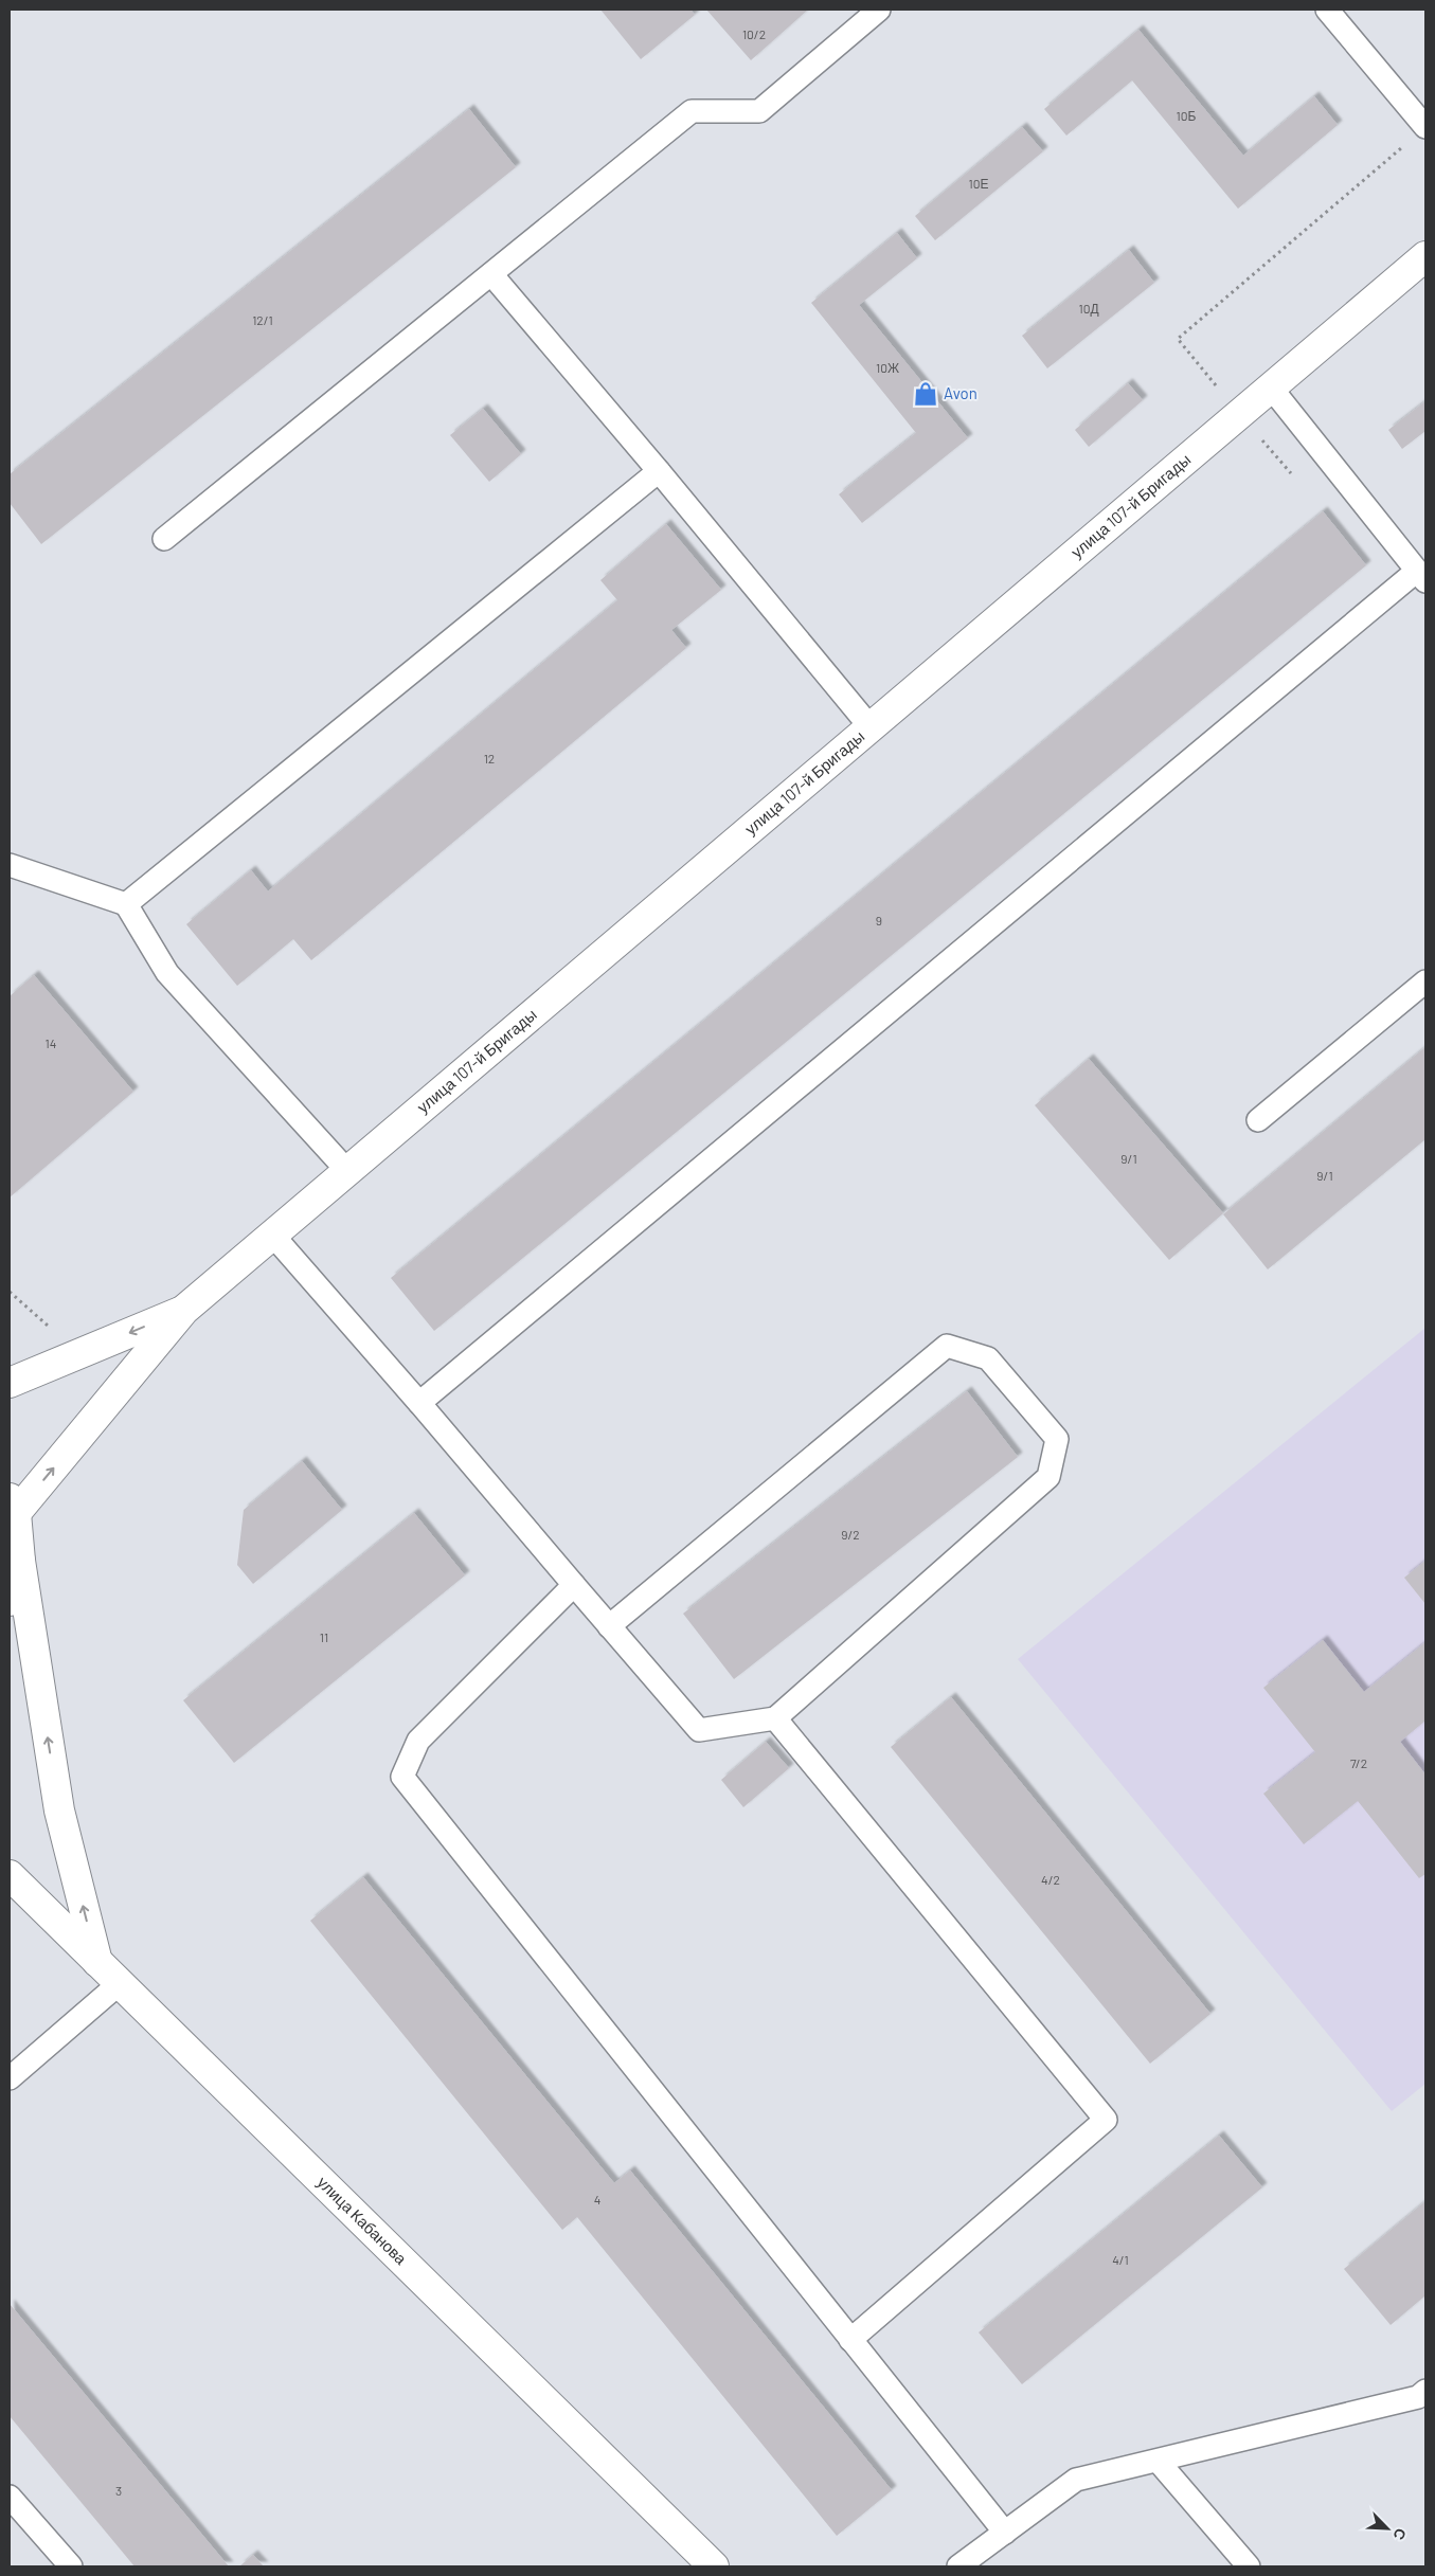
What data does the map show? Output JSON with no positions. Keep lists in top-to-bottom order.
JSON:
{
  "streets": {
    "main road": ["улица 107-й Бригады", "улица Кабанова"]
  },
  "places": {
    "shop": ["Avon"]
  },
  "house_numbers": [
    "10/2",
    "10Б",
    "10Е",
    "10Д",
    "12/1",
    "10Ж",
    "12",
    "9",
    "14",
    "9/1",
    "9/1",
    "9/2",
    "11",
    "7/2",
    "4/2",
    "4",
    "4/1",
    "3"
  ],
  "north": "bottom right"
}
